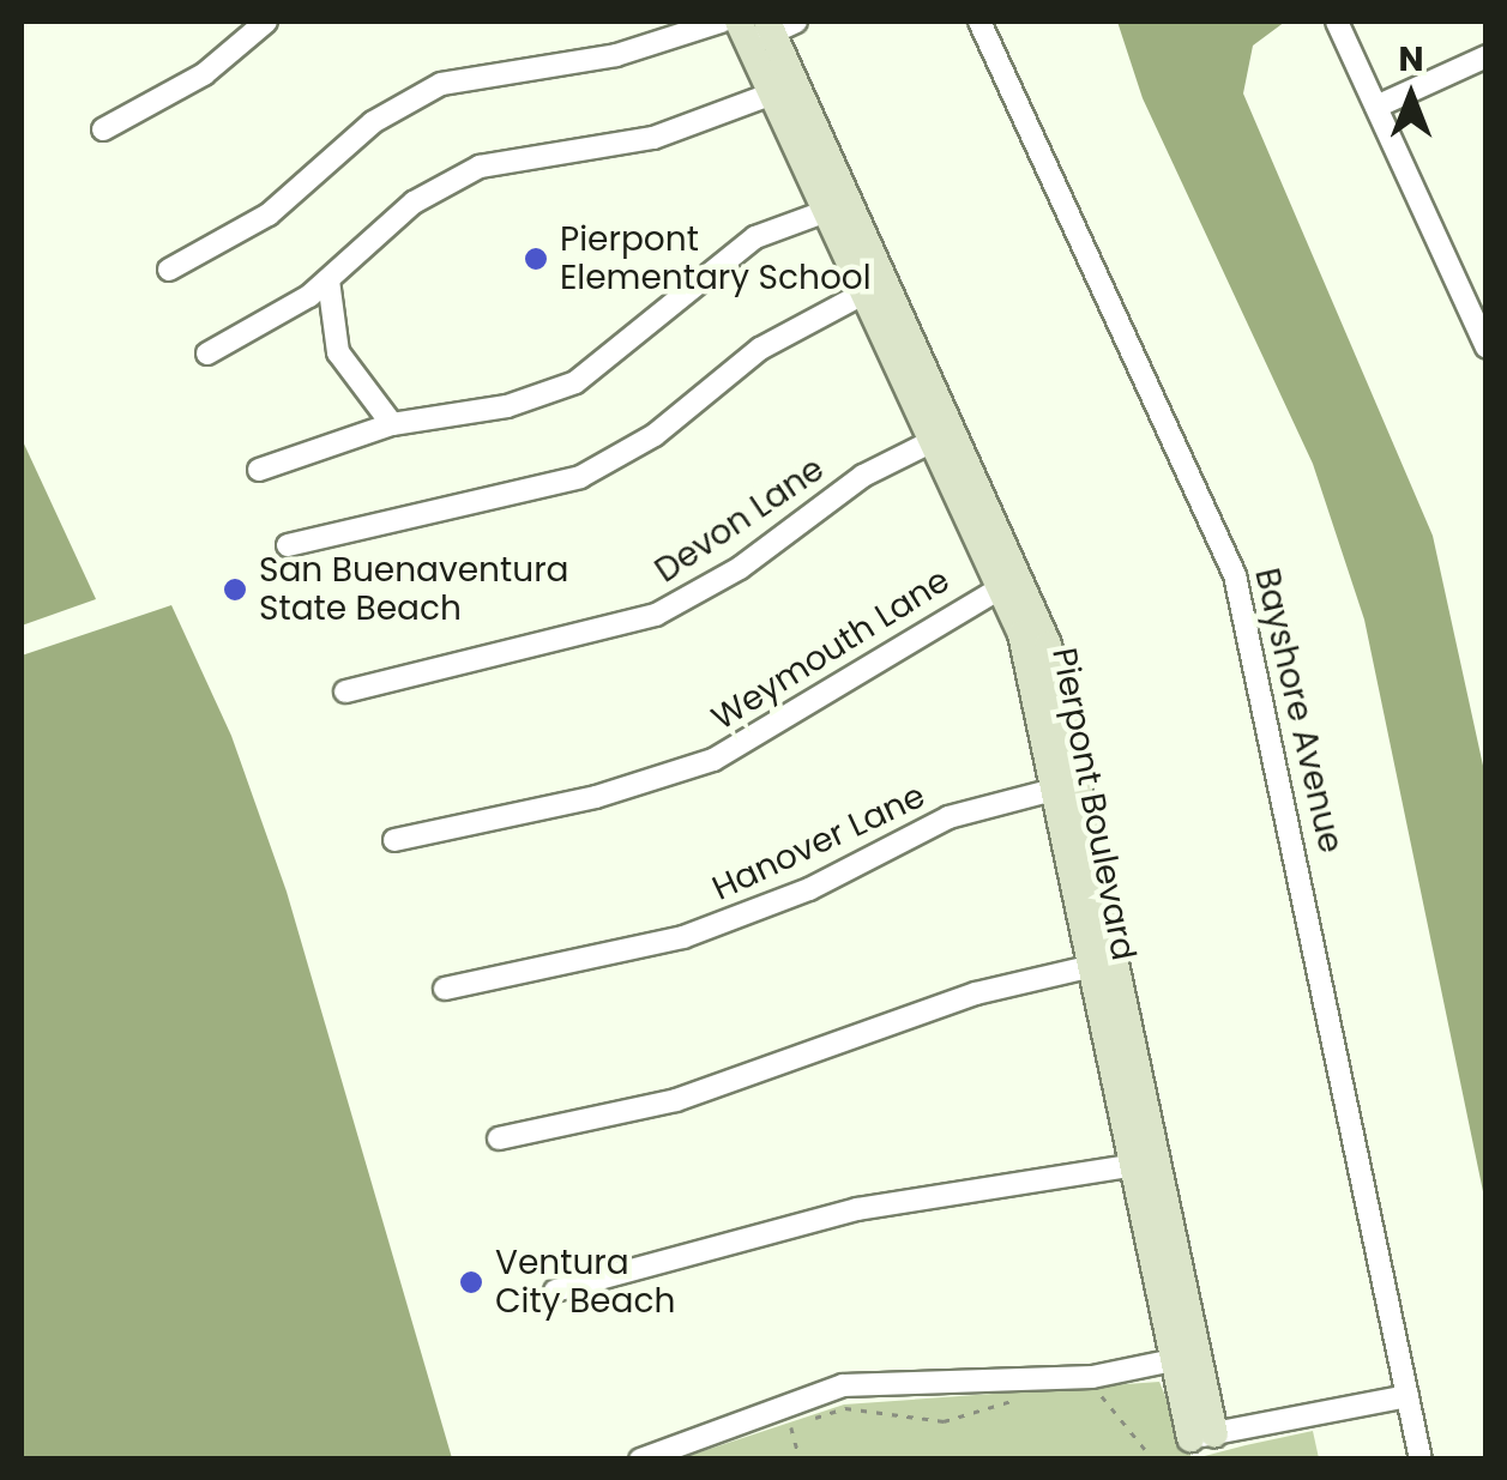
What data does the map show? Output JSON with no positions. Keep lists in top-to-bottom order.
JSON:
{
  "streets": {
    "street": [
      "Devon Lane",
      "Weymouth Lane",
      "Bayshore Avenue",
      "Pierpont Boulevard",
      "Hanover Lane"
    ]
  },
  "crossings": [
    ["Devon Lane", "Pierpont Boulevard"],
    ["Weymouth Lane", "Pierpont Boulevard"],
    ["Pierpont Boulevard", "Hanover Lane"]
  ],
  "places": ["Pierpont Elementary School", "San Buenaventura State Beach", "Ventura City Beach"],
  "north": "top"
}
